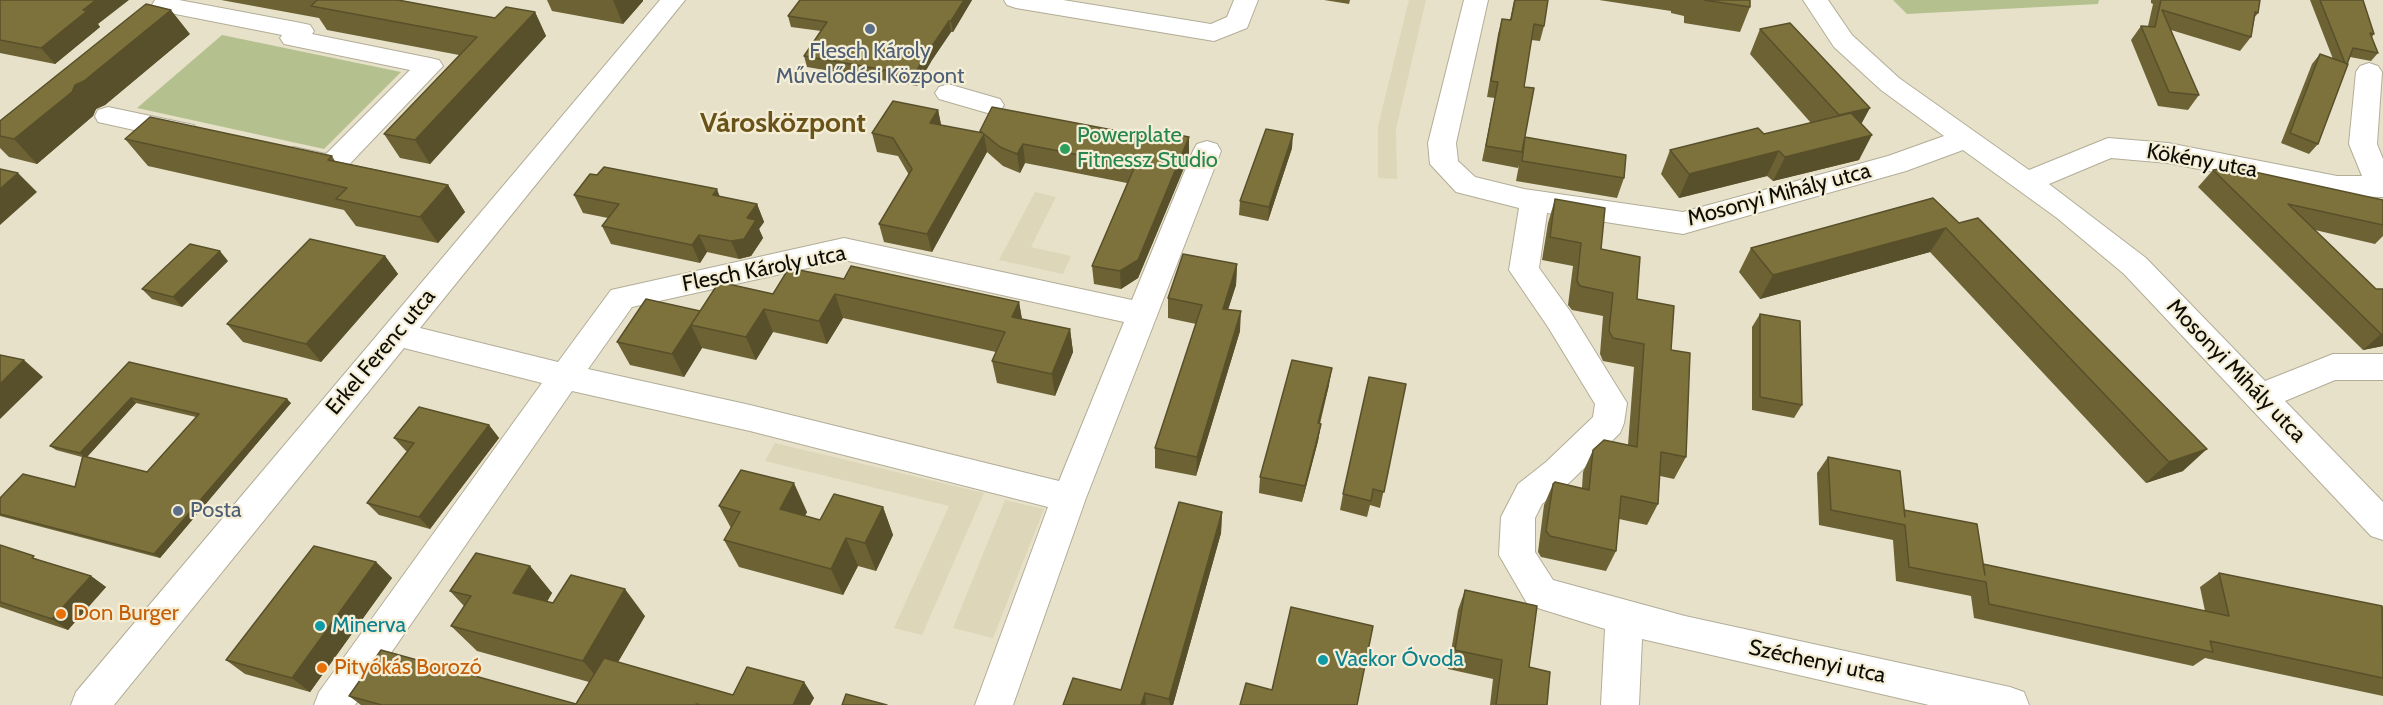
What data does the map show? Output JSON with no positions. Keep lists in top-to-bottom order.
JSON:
{
  "streets": {
    "street": [
      "Kökény utca",
      "Mosonyi Mihály utca",
      "Flesch Károly utca",
      "Erkel Ferenc utca",
      "Széchenyi utca"
    ]
  },
  "crossings": [
    ["Kökény utca", "Mosonyi Mihály utca"],
    ["Mosonyi Mihály utca", "Széchenyi utca"]
  ],
  "districts": ["Városközpont"],
  "places": [
    "Flesch Károly Művelődési Központ",
    "Powerplate Fitnessz Studio",
    "Posta",
    "Don Burger",
    "Minerva",
    "Vackor Óvoda",
    "Pityókás Borozó"
  ]
}
